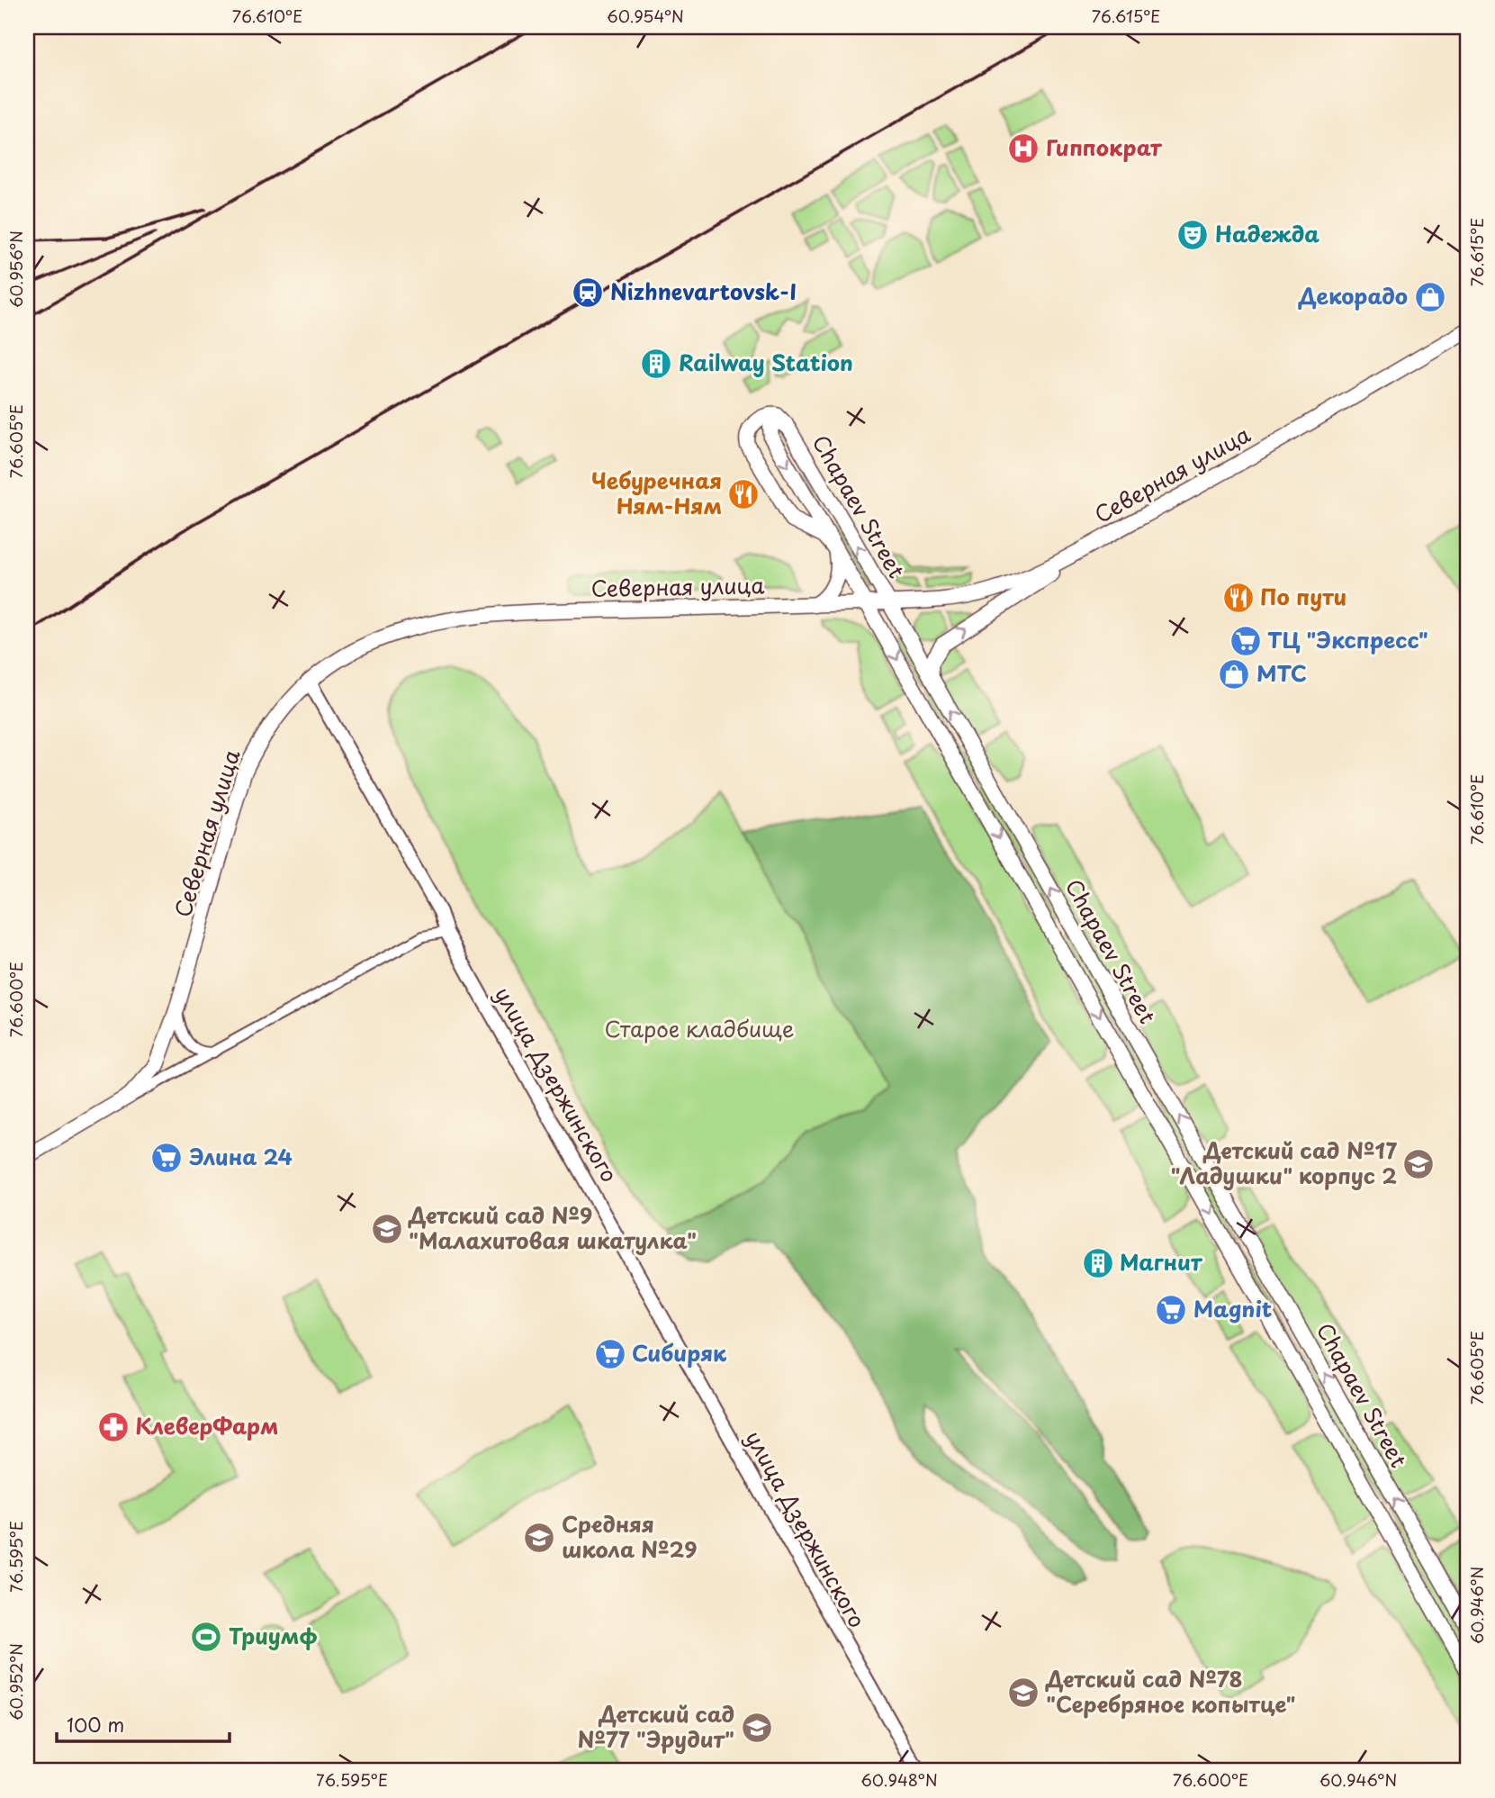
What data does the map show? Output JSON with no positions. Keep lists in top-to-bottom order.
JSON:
{
  "streets": {
    "main road": ["Северная улица", "Chapaev Street"],
    "street": ["улица Дзержинского"]
  },
  "crossings": [
    ["Северная улица", "Chapaev Street"],
    ["Северная улица", "улица Дзержинского"]
  ],
  "parks": ["Старое кладбище"],
  "places": {
    "hospital": ["Гиппократ"],
    "theatre": ["Надежда"],
    "station": ["Nizhnevartovsk-I"],
    "shop": ["Декорадо", "МТС"],
    "building": ["Railway Station", "Магнит"],
    "restaurant": ["Чебуречная Ням-Ням", "По пути"],
    "supermarket": [
      "ТЦ \"Экспресс\"",
      "Элина 24",
      "Magnit",
      "Сибиряк"
    ],
    "school or university": [
      "Детский сад №17 \"Ладушки\" корпус 2",
      "Детский сад №9 \"Малахитовая шкатулка\"",
      "Средняя школа №29",
      "Детский сад №78 \"Серебряное копытце\"",
      "Детский сад №77 \"Эрудит\""
    ],
    "pharmacy": ["КлеверФарм"],
    "sports": ["Триумф"]
  },
  "scale_bar": "100 m",
  "coordinates": [
    "76.610°E",
    "60.954°N",
    "76.615°E",
    "60.956°N",
    "76.605°E",
    "76.600°E",
    "76.595°E",
    "60.946°N",
    "60.952°N",
    "60.948°N"
  ]
}
